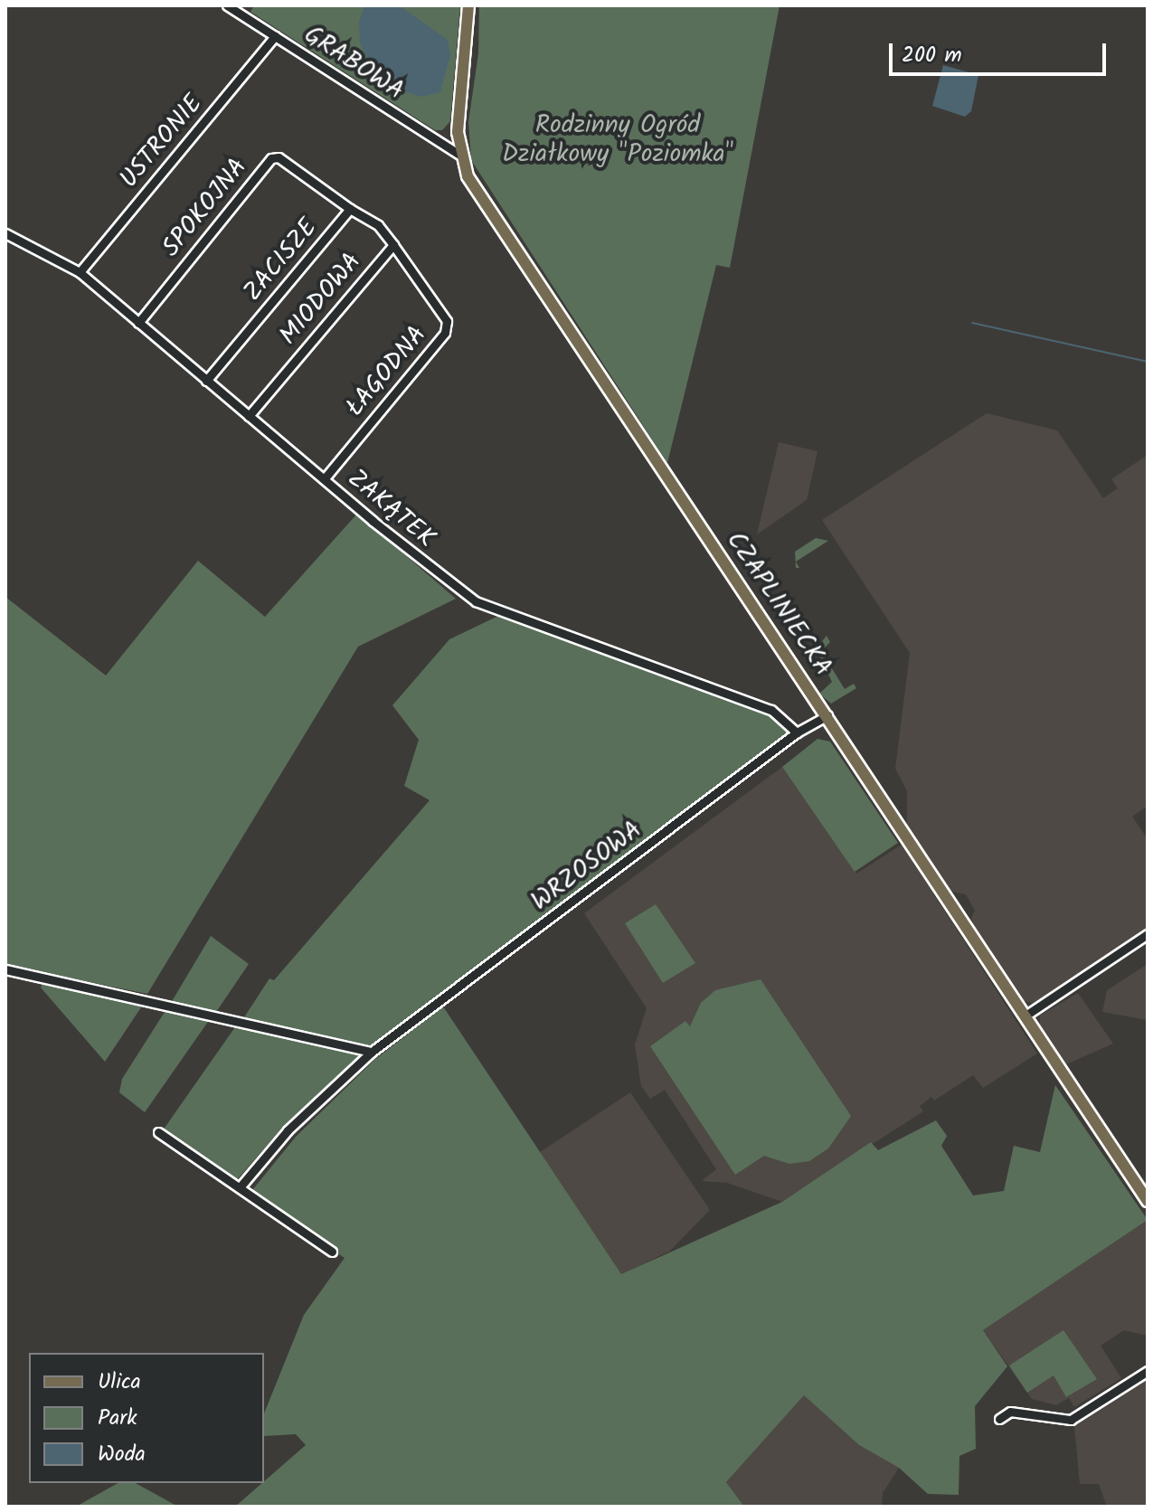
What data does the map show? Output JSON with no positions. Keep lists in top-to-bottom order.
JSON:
{
  "streets": {
    "main road": ["CZAPLINIECKA"],
    "street": [
      "GRABOWA",
      "USTRONIE",
      "SPOKOJNA",
      "ZACISZE",
      "MIODOWA",
      "ŁAGODNA",
      "ZAKĄTEK",
      "WRZOSOWA"
    ]
  },
  "crossings": [
    ["GRABOWA", "USTRONIE"],
    ["GRABOWA", "CZAPLINIECKA"],
    ["USTRONIE", "ZAKĄTEK"],
    ["SPOKOJNA", "ZACISZE"],
    ["SPOKOJNA", "ZAKĄTEK"],
    ["ZACISZE", "MIODOWA"],
    ["ZACISZE", "ZAKĄTEK"],
    ["MIODOWA", "ŁAGODNA"],
    ["MIODOWA", "ZAKĄTEK"],
    ["ŁAGODNA", "ZAKĄTEK"],
    ["ZAKĄTEK", "WRZOSOWA"],
    ["CZAPLINIECKA", "WRZOSOWA"]
  ],
  "parks": ["Rodzinny Ogród Działkowy \"Poziomka\""],
  "legend": ["Ulica", "Park", "Woda"],
  "scale_bar": "200 m"
}
